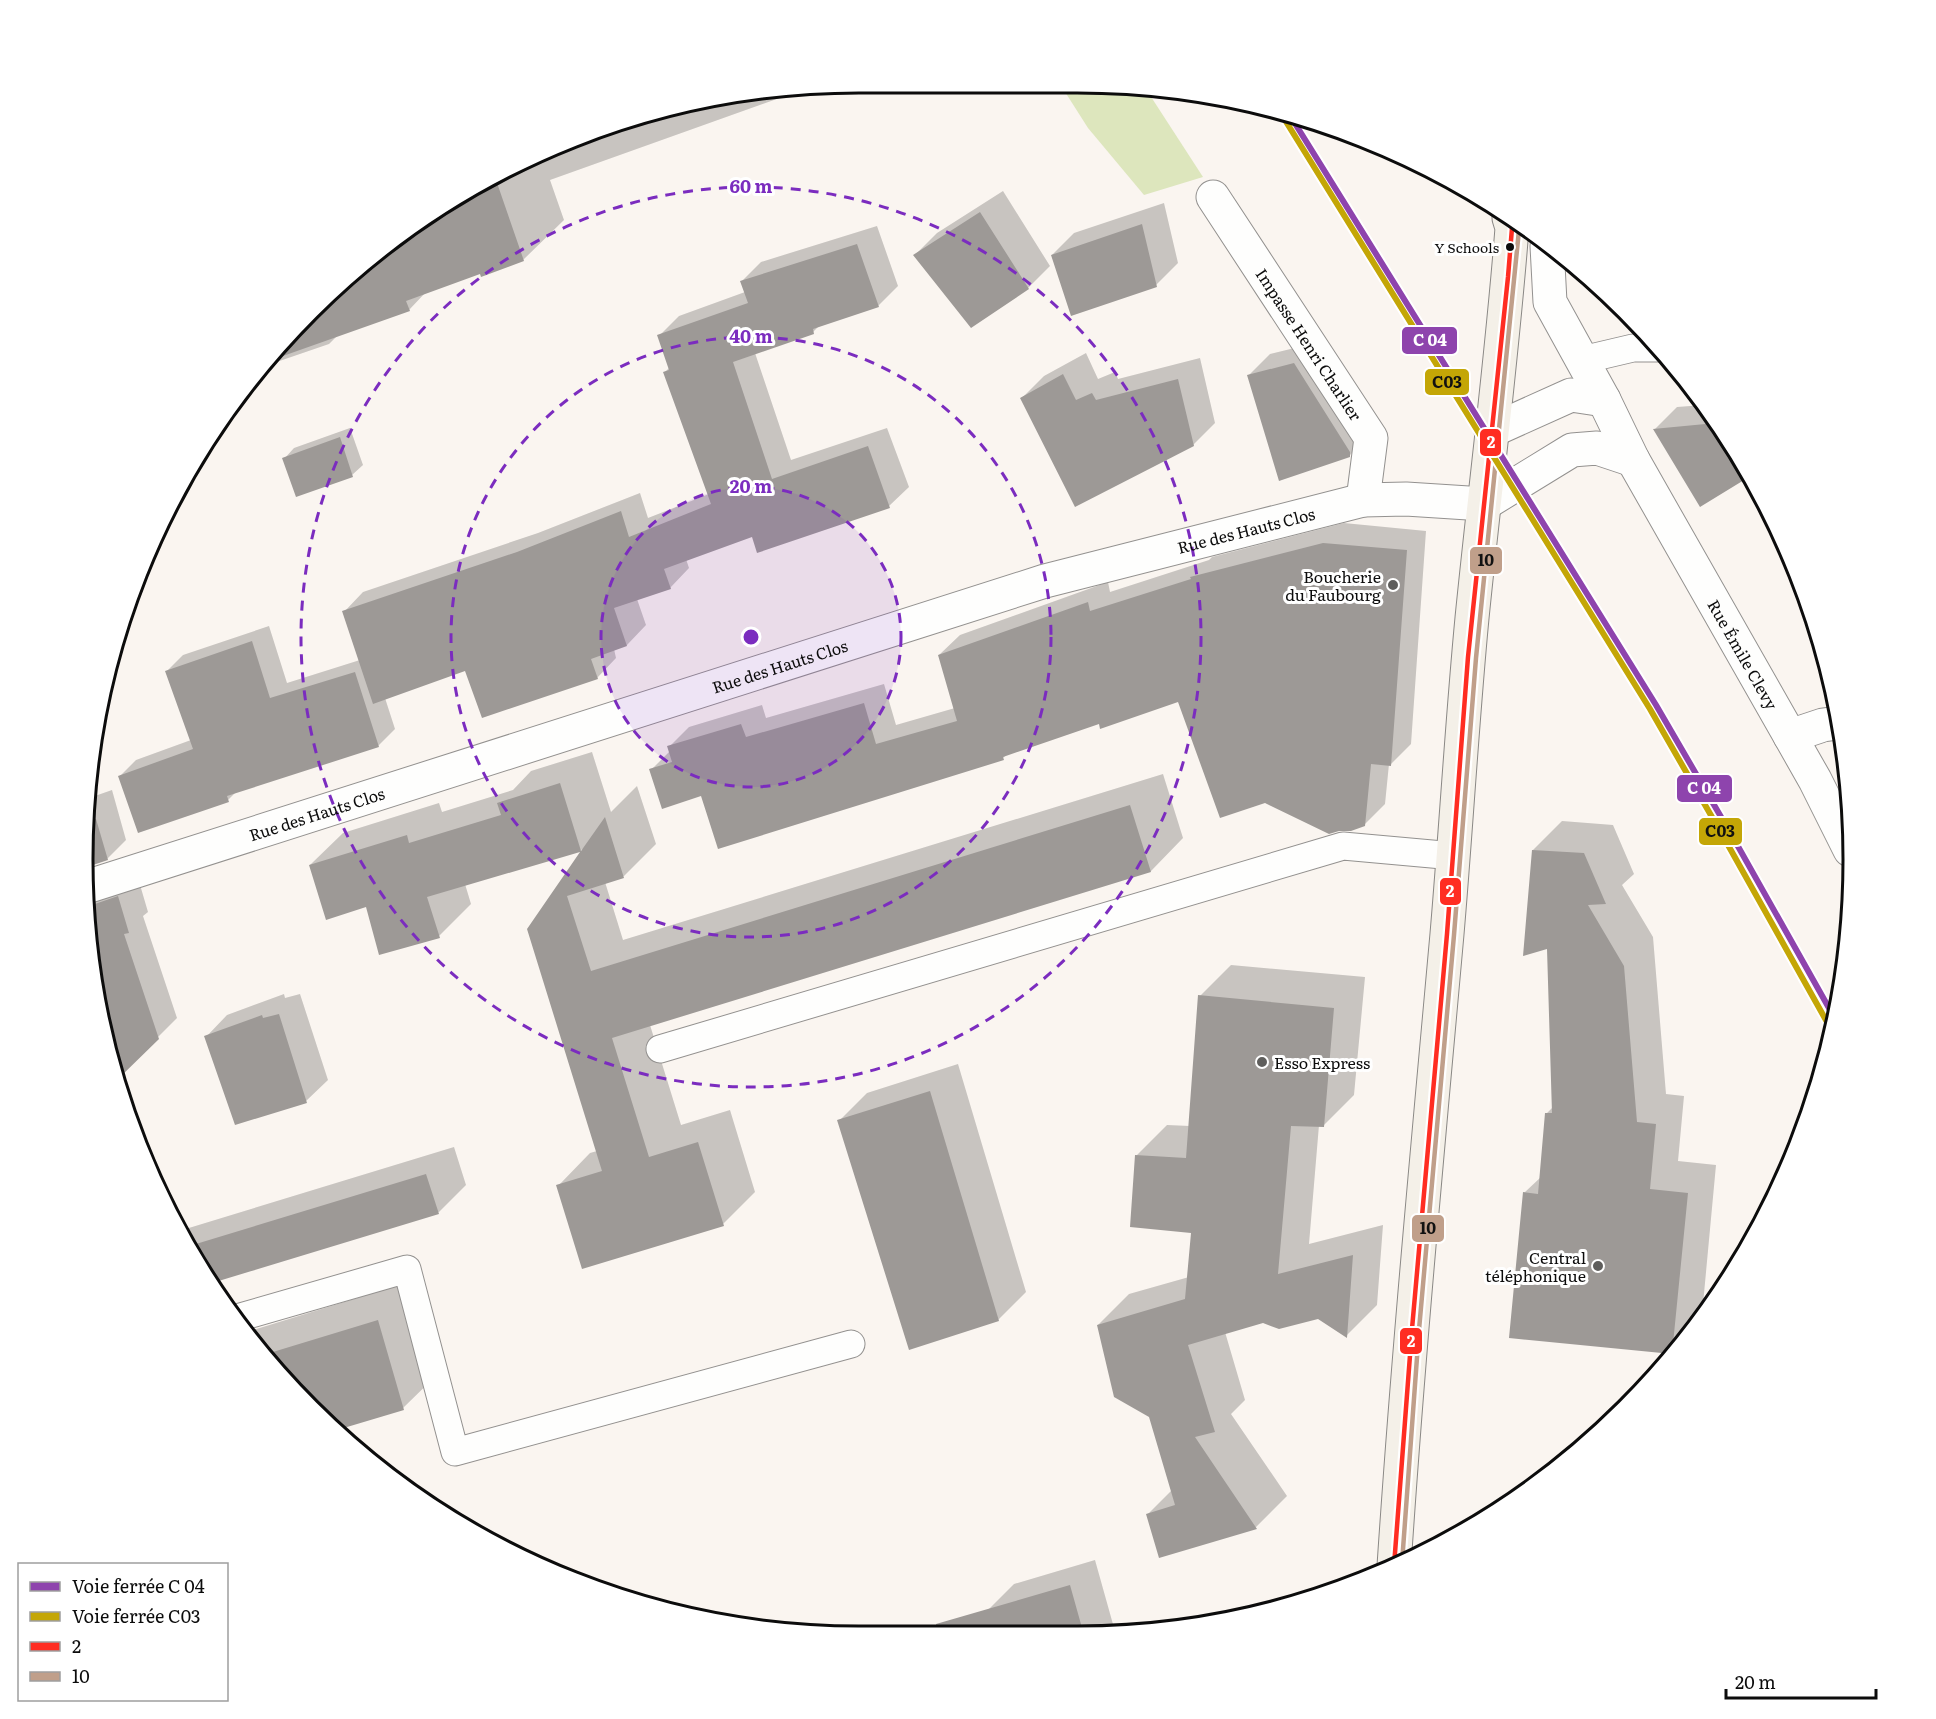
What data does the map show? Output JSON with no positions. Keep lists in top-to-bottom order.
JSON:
{
  "streets": {
    "street": ["Impasse Henri Charlier", "Rue des Hauts Clos", "Rue Émile Clevy"]
  },
  "crossings": [
    ["Impasse Henri Charlier", "Rue des Hauts Clos"]
  ],
  "places": [
    "Y Schools",
    "Boucherie du Faubourg",
    "Esso Express",
    "Central téléphonique"
  ],
  "lines": ["rail line C03", "transit line 2", "transit line 10"],
  "legend": [
    "Voie ferrée C 04",
    "Voie ferrée C03",
    "2",
    "10"
  ],
  "scale_bar": "20 m",
  "rings": ["60 m", "40 m", "20 m"]
}
